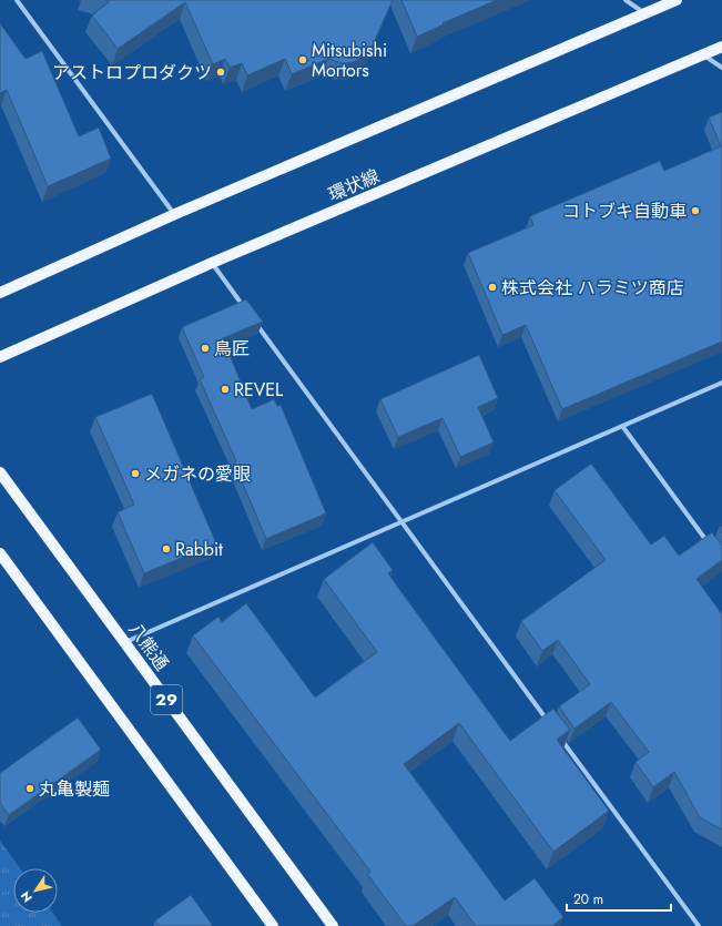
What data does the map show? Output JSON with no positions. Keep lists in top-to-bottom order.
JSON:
{
  "streets": {
    "main road": ["環状線", "八熊通", "29"]
  },
  "places": [
    "Mitsubishi Mortors",
    "アストロプロダクツ",
    "コトブキ自動車",
    "株式会社 ハラミツ商店",
    "鳥匠",
    "REVEL",
    "メガネの愛眼",
    "Rabbit",
    "丸亀製麺"
  ],
  "scale_bar": "20 m",
  "north": "bottom left"
}
